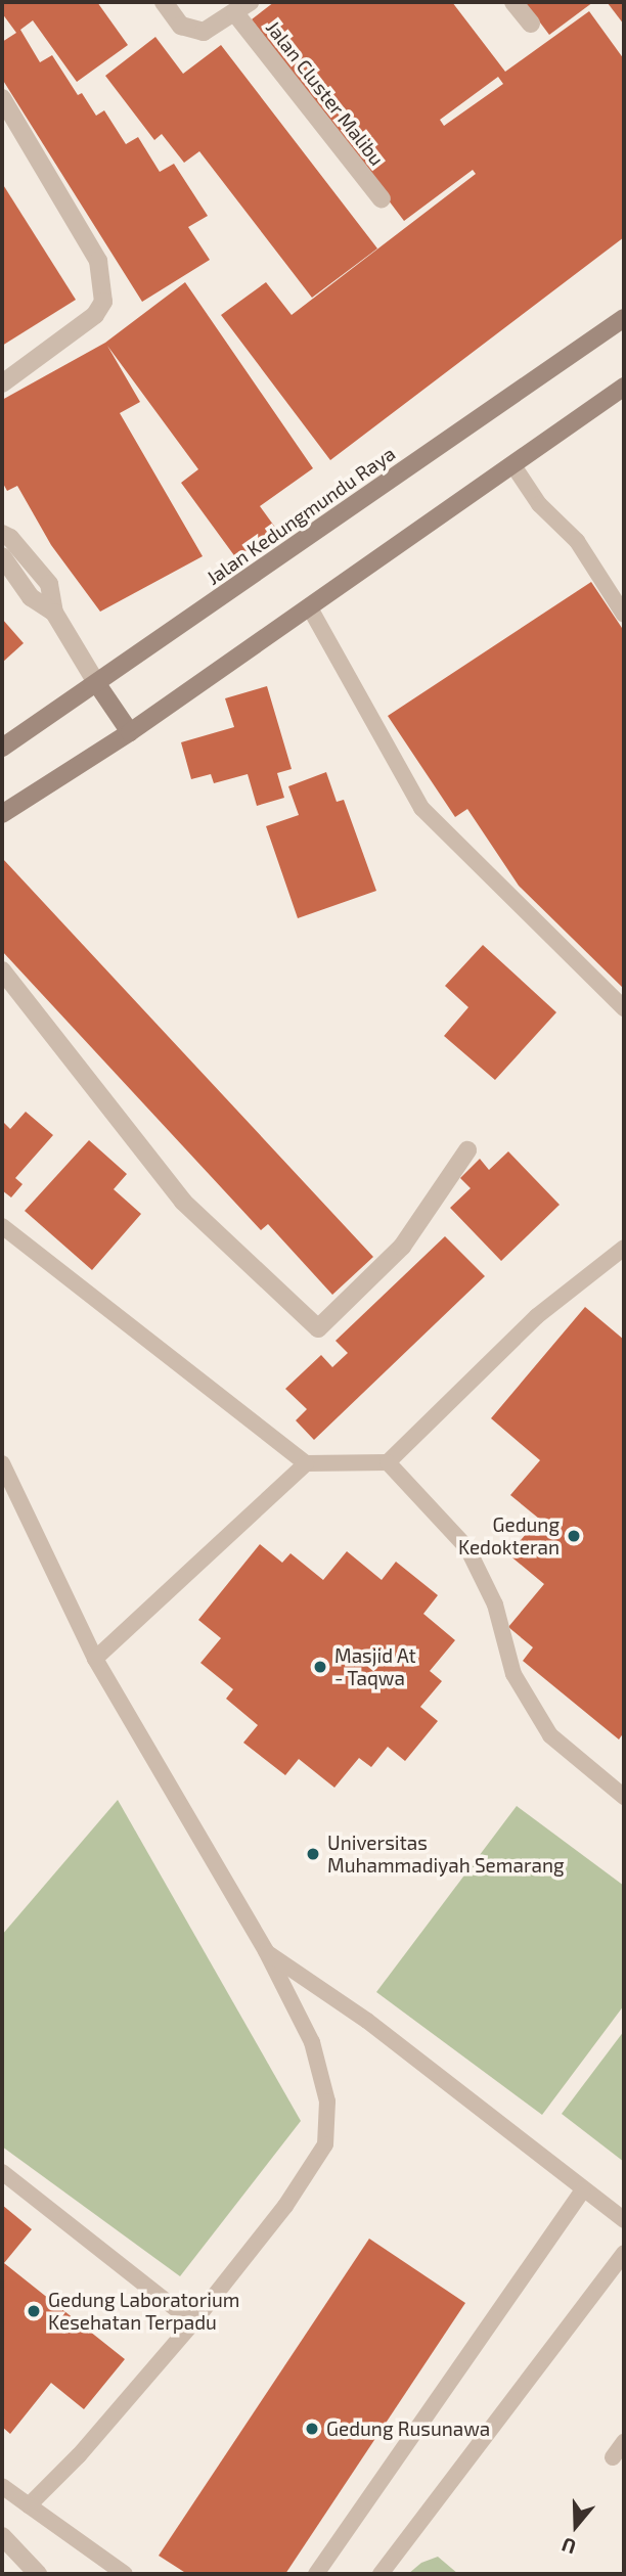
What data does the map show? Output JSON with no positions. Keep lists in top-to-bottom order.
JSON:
{
  "streets": {
    "main road": ["Jalan Kedungmundu Raya"],
    "street": ["Jalan Cluster Malibu"]
  },
  "places": [
    "Gedung Kedokteran",
    "Masjid At - Taqwa",
    "Universitas Muhammadiyah Semarang",
    "Gedung Laboratorium Kesehatan Terpadu",
    "Gedung Rusunawa"
  ],
  "north": "bottom"
}
